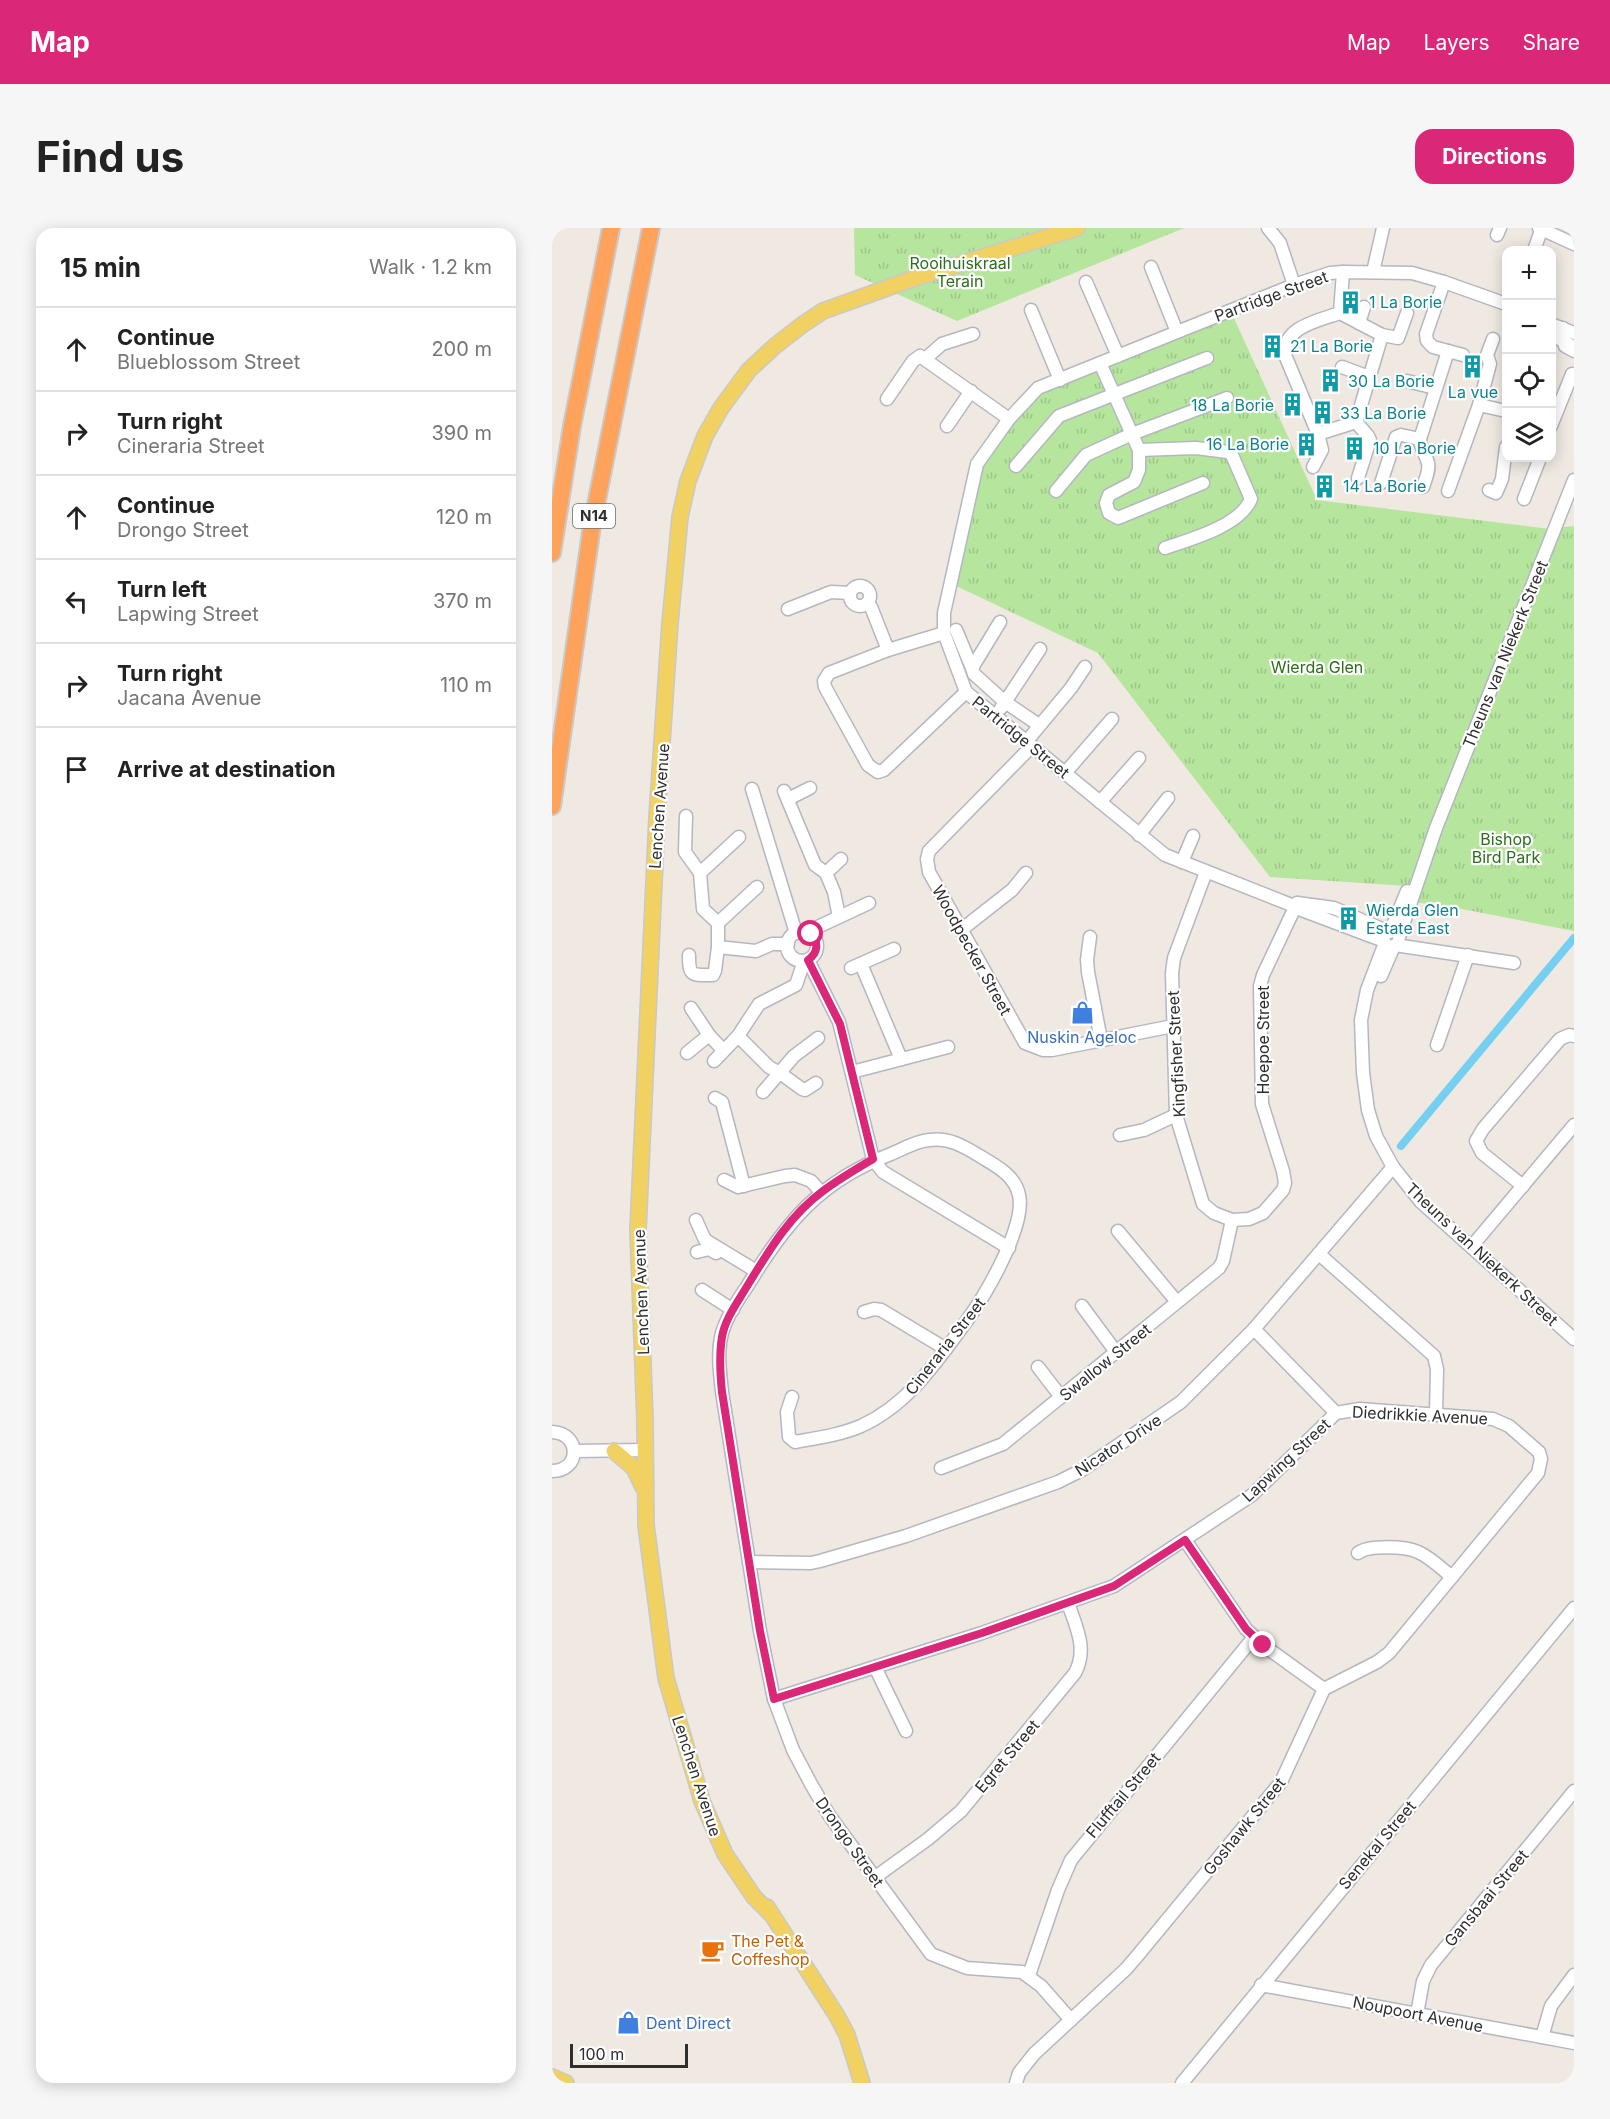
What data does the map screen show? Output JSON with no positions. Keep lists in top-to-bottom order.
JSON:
{
  "streets": {
    "highway": ["N14"],
    "main road": ["Lenchen Avenue"],
    "street": [
      "Partridge Street",
      "Theuns van Niekerk Street",
      "Woodpecker Street",
      "Hoepoe Street",
      "Kingfisher Street",
      "Cineraria Street",
      "Swallow Street",
      "Diedrikkie Avenue",
      "Nicator Drive",
      "Lapwing Street",
      "Egret Street",
      "Flufftail Street",
      "Goshawk Street",
      "Drongo Street",
      "Senekal Street",
      "Gansbaai Street",
      "Noupoort Avenue"
    ]
  },
  "crossings": [
    ["Partridge Street", "Theuns van Niekerk Street"],
    ["Partridge Street", "Woodpecker Street"],
    ["Partridge Street", "Hoepoe Street"],
    ["Partridge Street", "Kingfisher Street"],
    ["Theuns van Niekerk Street", "Nicator Drive"],
    ["Woodpecker Street", "Kingfisher Street"],
    ["Hoepoe Street", "Kingfisher Street"],
    ["Hoepoe Street", "Swallow Street"],
    ["Kingfisher Street", "Swallow Street"],
    ["Cineraria Street", "Nicator Drive"],
    ["Cineraria Street", "Drongo Street"],
    ["Diedrikkie Avenue", "Nicator Drive"],
    ["Diedrikkie Avenue", "Lapwing Street"],
    ["Nicator Drive", "Drongo Street"],
    ["Lapwing Street", "Egret Street"],
    ["Lapwing Street", "Drongo Street"],
    ["Egret Street", "Drongo Street"],
    ["Flufftail Street", "Drongo Street"],
    ["Senekal Street", "Noupoort Avenue"],
    ["Gansbaai Street", "Noupoort Avenue"]
  ],
  "parks": ["Rooihuiskraal Terain", "Wierda Glen", "Bishop Bird Park"],
  "places": {
    "building": [
      "1 La Borie",
      "21 La Borie",
      "La vue",
      "30 La Borie",
      "18 La Borie",
      "33 La Borie",
      "16 La Borie",
      "10 La Borie",
      "14 La Borie",
      "Wierda Glen Estate East"
    ],
    "shop": ["Nuskin Ageloc", "Dent Direct"],
    "cafe": ["The Pet & Coffeshop"]
  },
  "scale_bar": "100 m",
  "page": {
    "header": "Map",
    "nav": ["Map", "Layers", "Share"],
    "buttons": "Directions",
    "title": "Find us",
    "heading": ["15 min", "Walk · 1.2 km"],
    "map_buttons": ["+", "−"],
    "list": [
      ["Continue", "Blueblossom Street", "200 m"],
      ["Turn right", "Cineraria Street", "390 m"],
      ["Continue", "Drongo Street", "120 m"],
      ["Turn left", "Lapwing Street", "370 m"],
      ["Turn right", "Jacana Avenue", "110 m"],
      "Arrive at destination"
    ],
    "scale": "100 m"
  }
}
